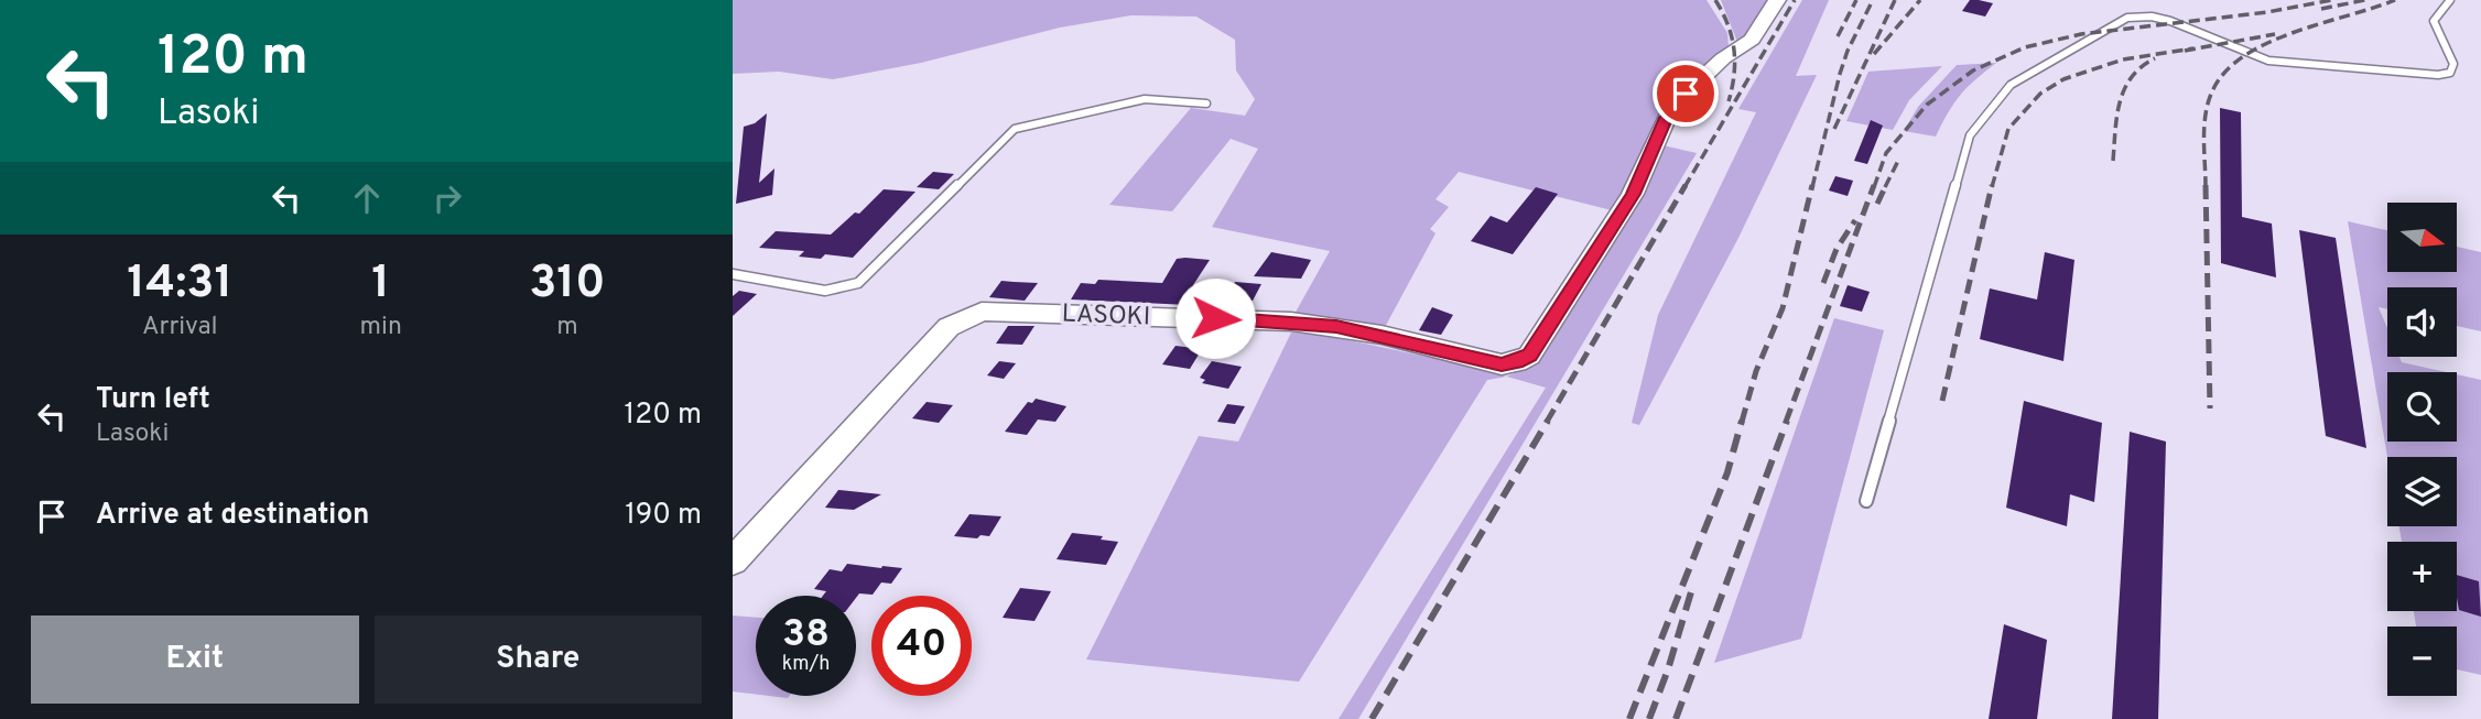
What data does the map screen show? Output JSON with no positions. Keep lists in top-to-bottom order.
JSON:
{
  "streets": {
    "street": ["LASOKI"]
  },
  "north": "right",
  "page": {
    "turn": ["120 m", "Lasoki"],
    "map_buttons": ["+", "−"],
    "eta": [
      "14:31",
      "Arrival",
      "1",
      "min",
      "310",
      "m"
    ],
    "list": [
      {
        "name": "Turn left",
        "note": "Lasoki",
        "value": "120 m"
      },
      {
        "name": "Arrive at destination",
        "value": "190 m"
      }
    ],
    "speed": "38 km/h",
    "limit": "40",
    "buttons": ["Exit", "Share"]
  }
}
